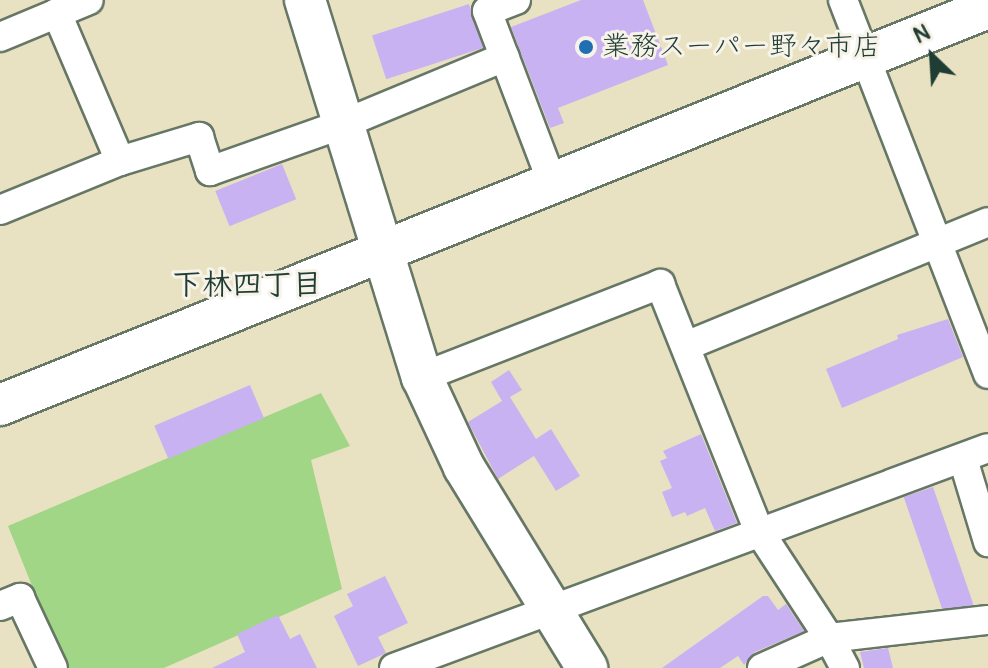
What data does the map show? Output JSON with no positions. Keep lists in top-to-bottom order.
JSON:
{
  "districts": ["下林四丁目"],
  "places": ["業務スーパー野々市店"],
  "north": "top left"
}
